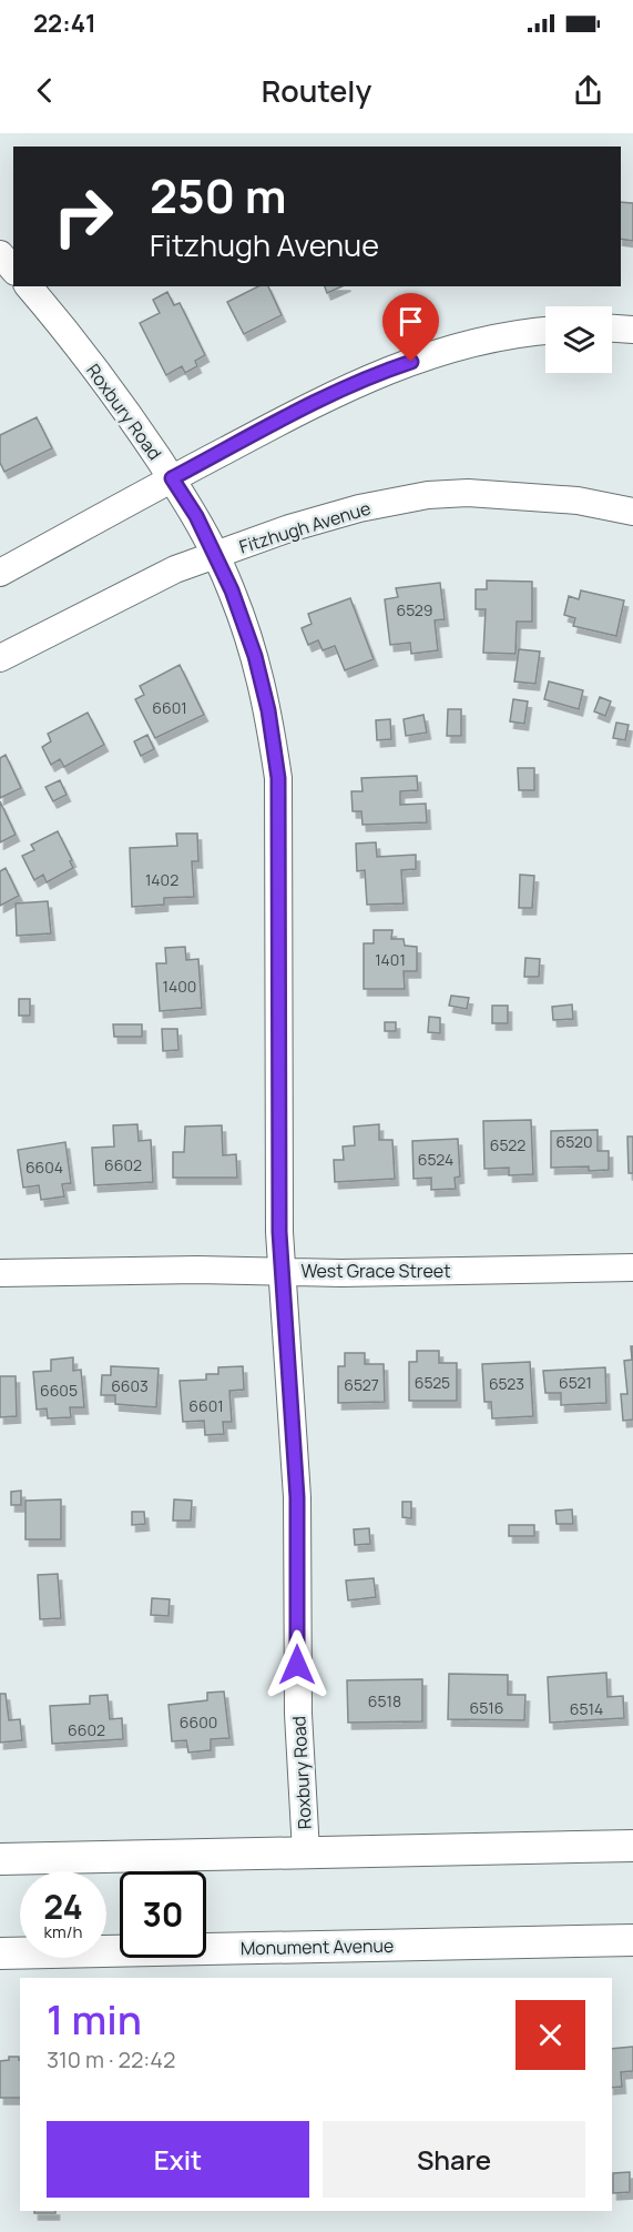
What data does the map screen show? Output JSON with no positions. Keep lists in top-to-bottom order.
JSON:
{
  "streets": {
    "street": [
      "Roxbury Road",
      "Fitzhugh Avenue",
      "West Grace Street",
      "Monument Avenue"
    ]
  },
  "crossings": [
    ["Roxbury Road", "Fitzhugh Avenue"],
    ["Roxbury Road", "West Grace Street"]
  ],
  "house_numbers": [
    "6529",
    "6601",
    "1402",
    "1401",
    "1400",
    "6520",
    "6522",
    "6524",
    "6602",
    "6604",
    "6525",
    "6521",
    "6523",
    "6527",
    "6603",
    "6605",
    "6601",
    "6518",
    "6516",
    "6514",
    "6600",
    "6602"
  ],
  "page": {
    "status": "22:41",
    "header": "Routely",
    "turn": ["250 m", "Fitzhugh Avenue"],
    "speed": "24 km/h",
    "limit": "30",
    "heading": ["1 min", "310 m · 22:42"],
    "buttons": ["Exit", "Share"]
  }
}
